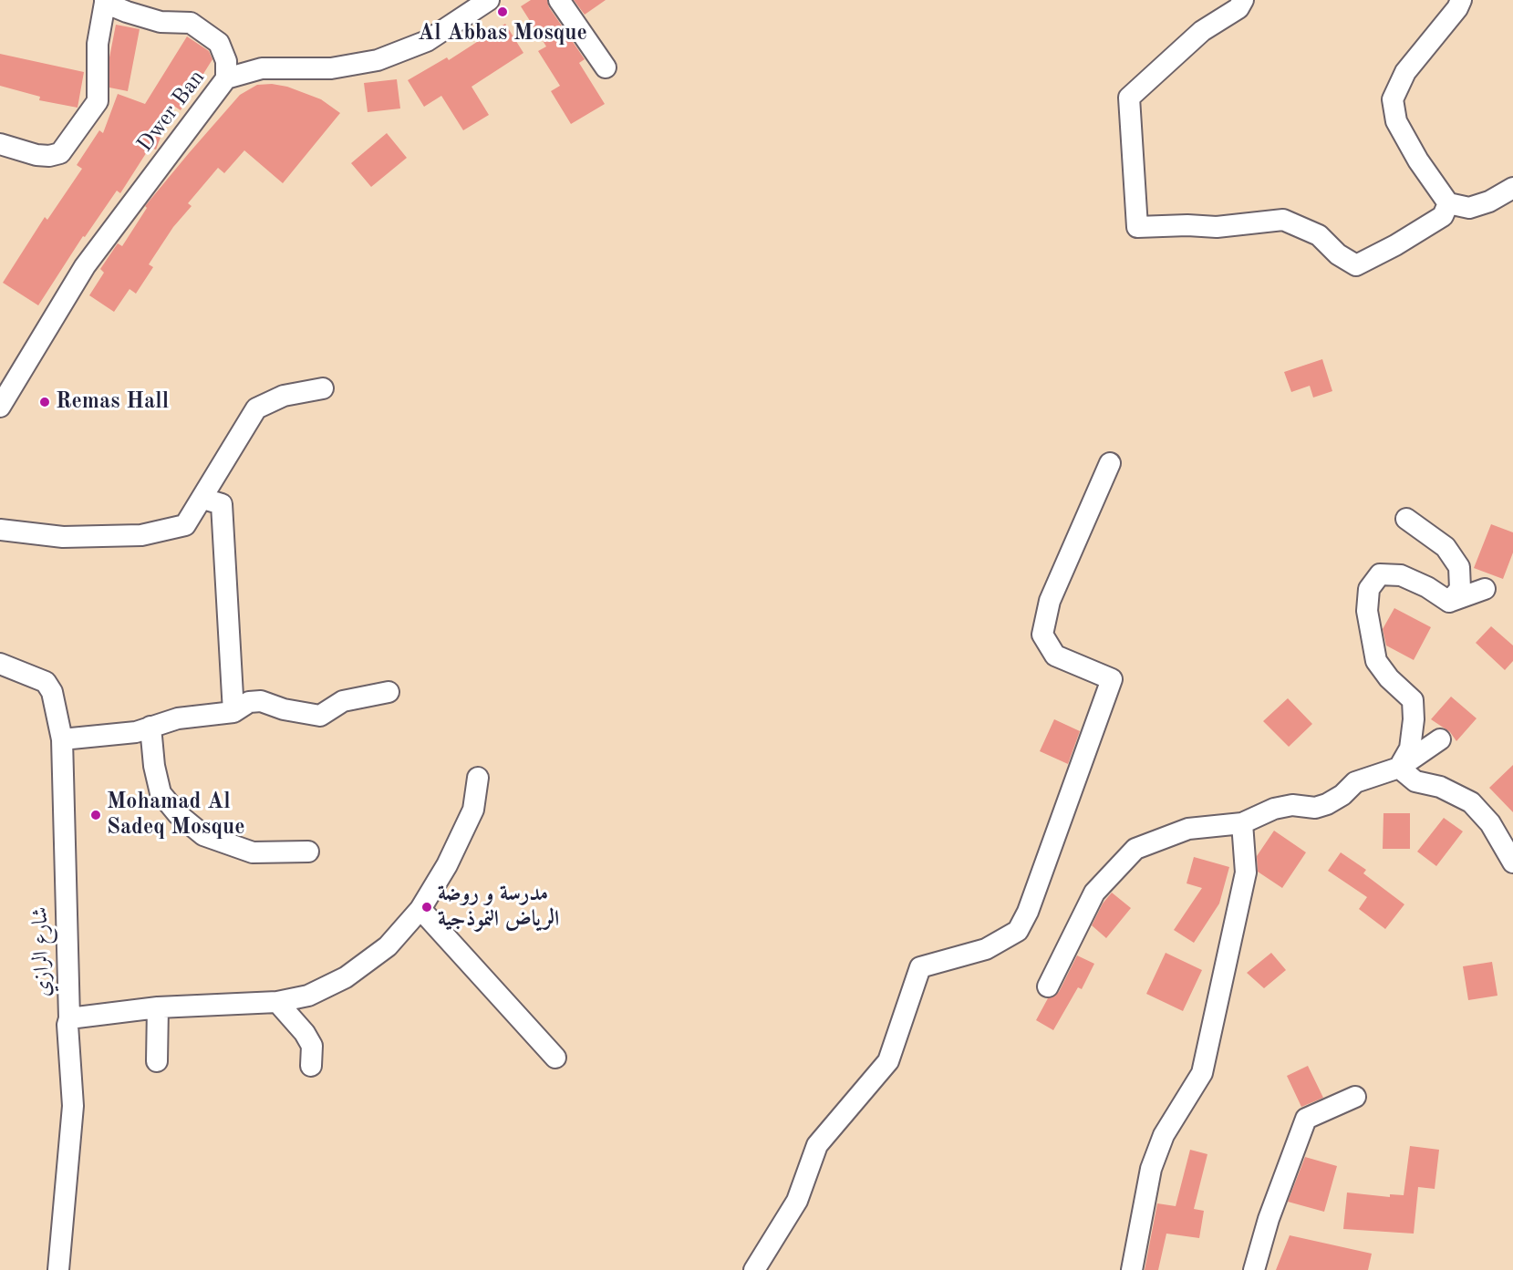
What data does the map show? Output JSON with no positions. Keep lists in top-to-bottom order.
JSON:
{
  "streets": {
    "street": ["Dwer Ban", "شارع الرازي"]
  },
  "places": [
    "Al Abbas Mosque",
    "Remas Hall",
    "Mohamad Al Sadeq Mosque",
    "مدرسة و روضة الرياض النموذجية"
  ]
}
